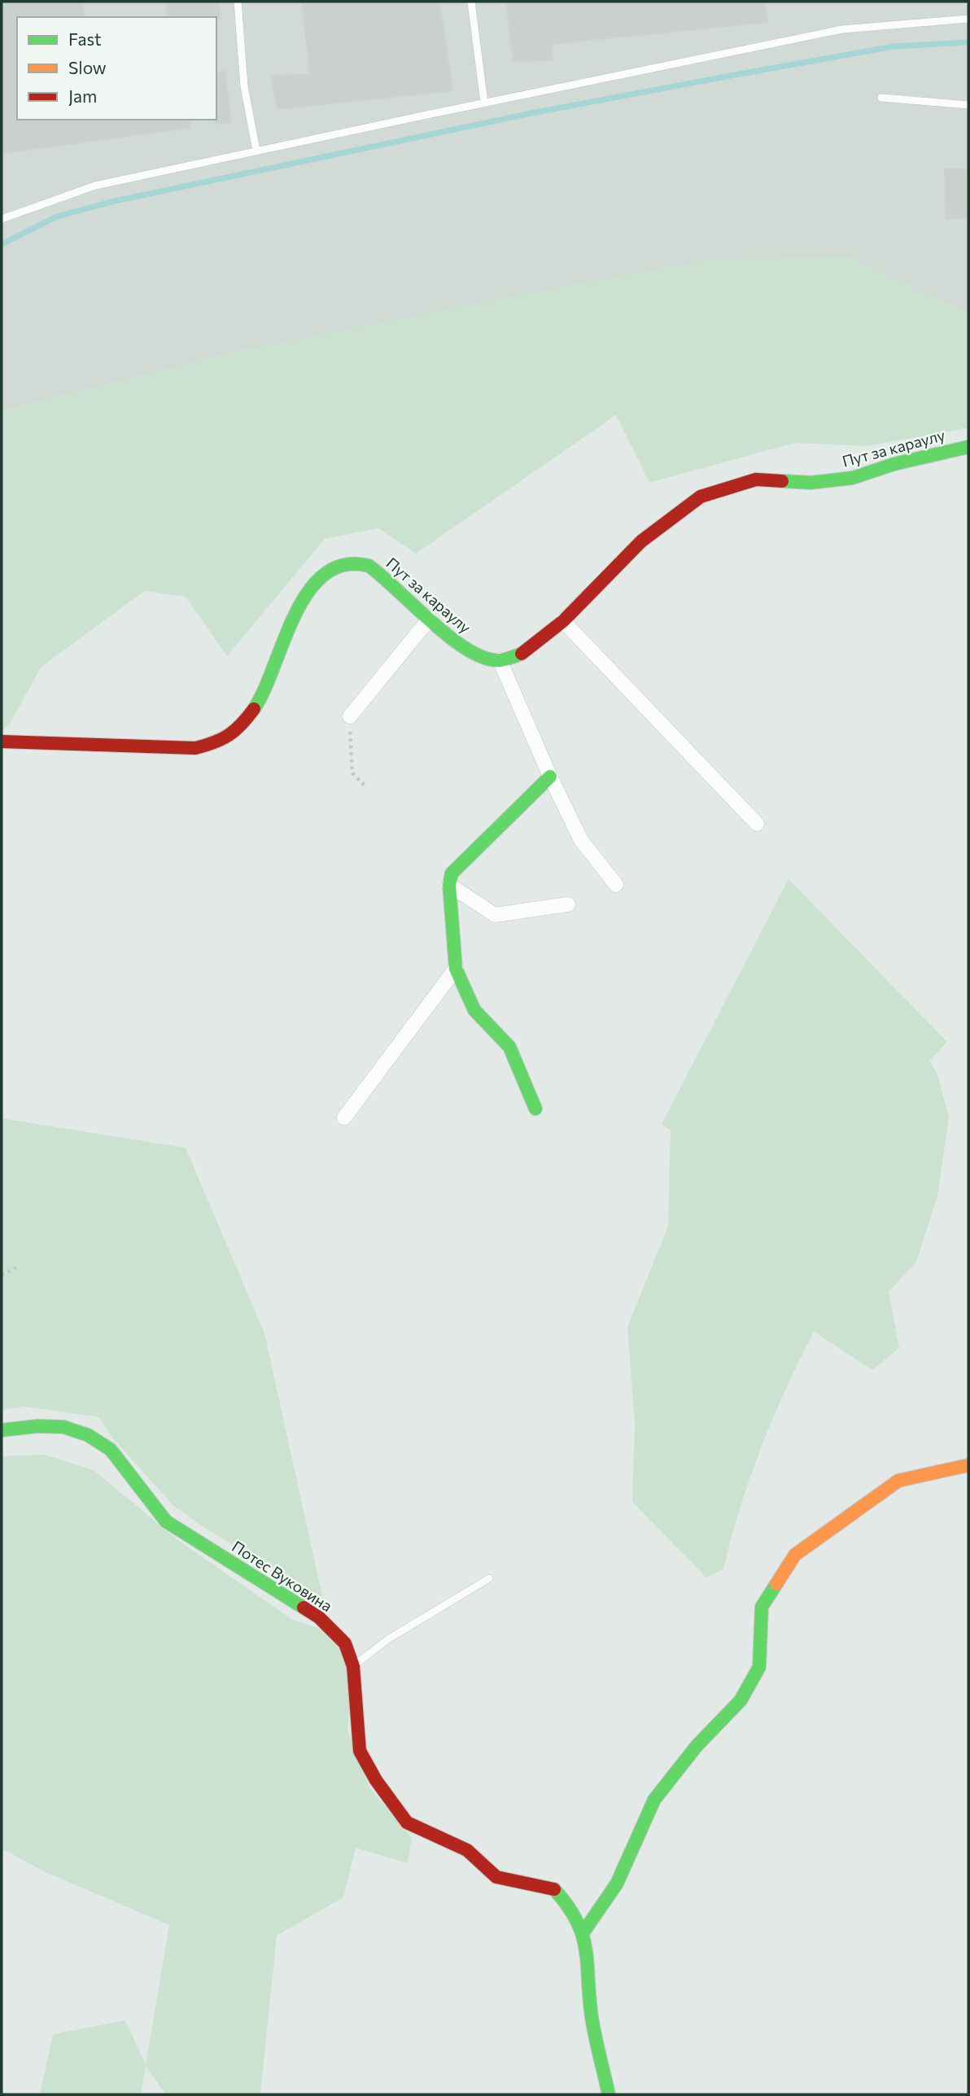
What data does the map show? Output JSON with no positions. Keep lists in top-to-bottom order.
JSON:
{
  "streets": {
    "street": ["Пут за караулу", "Потес Вуковина"]
  },
  "legend": ["Fast", "Slow", "Jam"]
}
